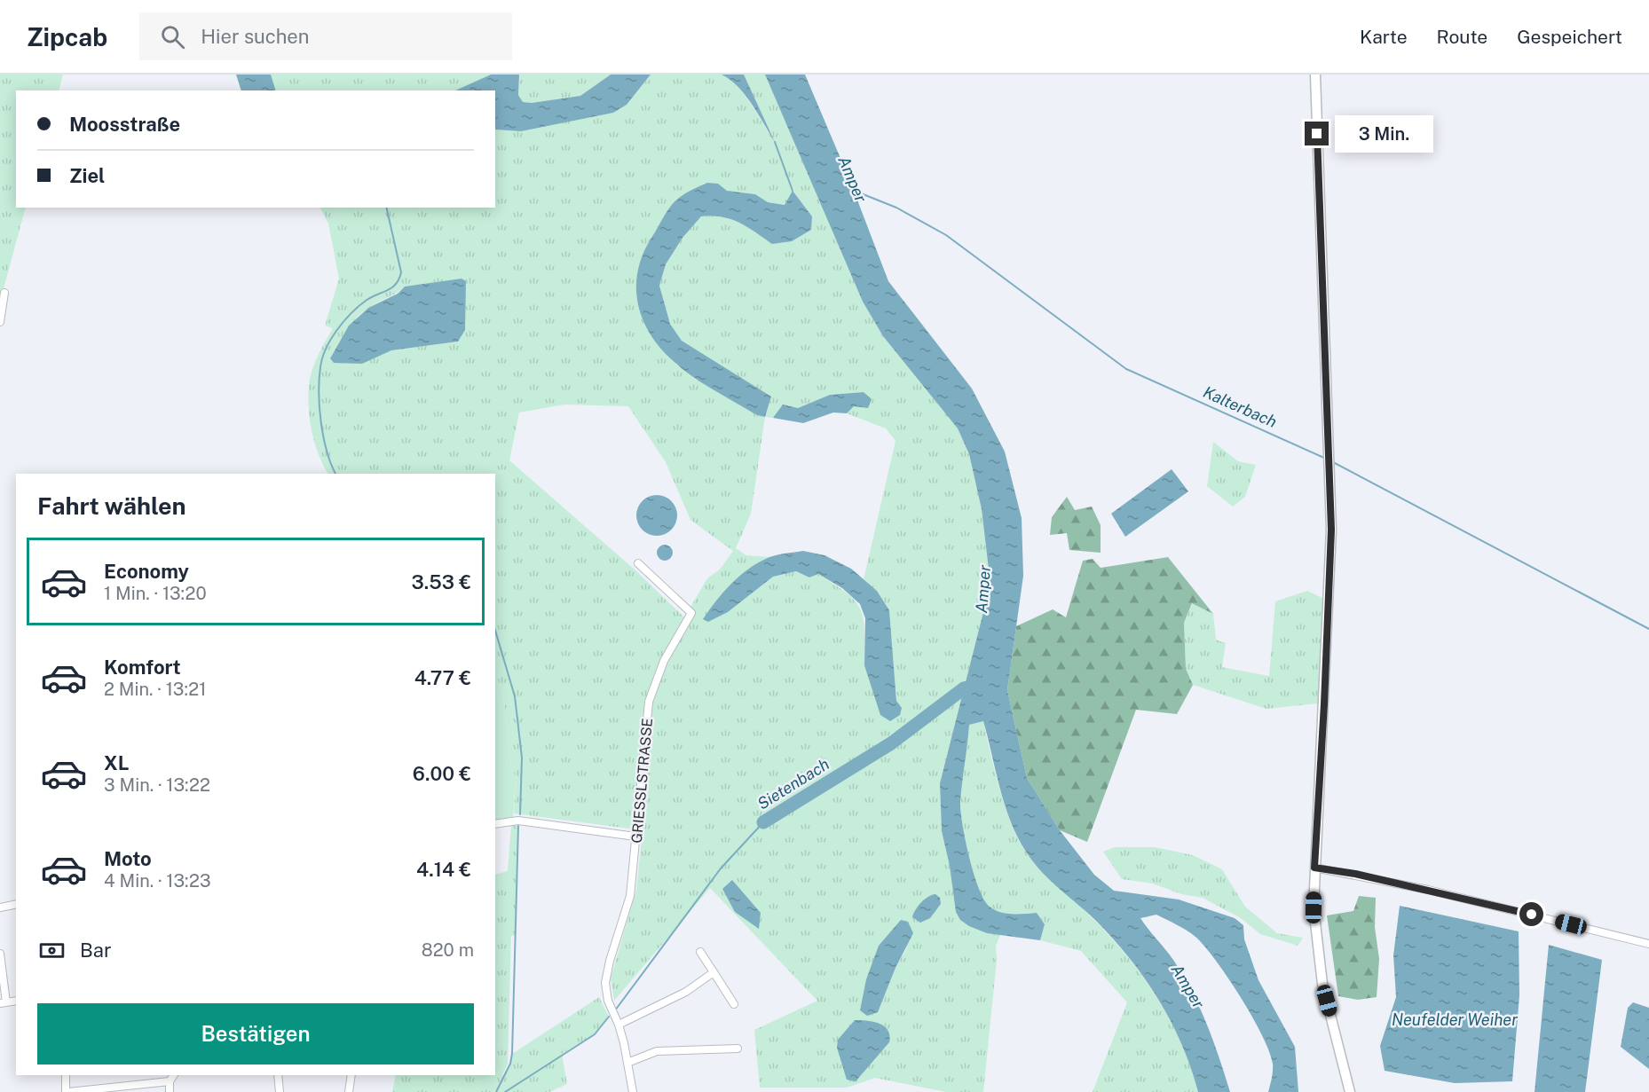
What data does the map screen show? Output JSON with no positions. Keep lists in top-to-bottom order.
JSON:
{
  "streets": {
    "street": ["GRIESSLSTRASSE"]
  },
  "water": [
    "Amper",
    "Kalterbach",
    "Sietenbach",
    "Neufelder Weiher"
  ],
  "page": {
    "header": "Zipcab",
    "search": "Hier suchen",
    "nav": ["Karte", "Route", "Gespeichert"],
    "banner": ["Moosstraße", "Ziel"],
    "bubble": "3 Min.",
    "heading": "Fahrt wählen",
    "list": [
      {
        "name": "Economy",
        "note": "1 Min. · 13:20",
        "value": "3.53 €"
      },
      {
        "name": "Komfort",
        "note": "2 Min. · 13:21",
        "value": "4.77 €"
      },
      {
        "name": "XL",
        "note": "3 Min. · 13:22",
        "value": "6.00 €"
      },
      {
        "name": "Moto",
        "note": "4 Min. · 13:23",
        "value": "4.14 €"
      }
    ],
    "pay": ["Bar", "820 m"],
    "buttons": "Bestätigen"
  }
}
